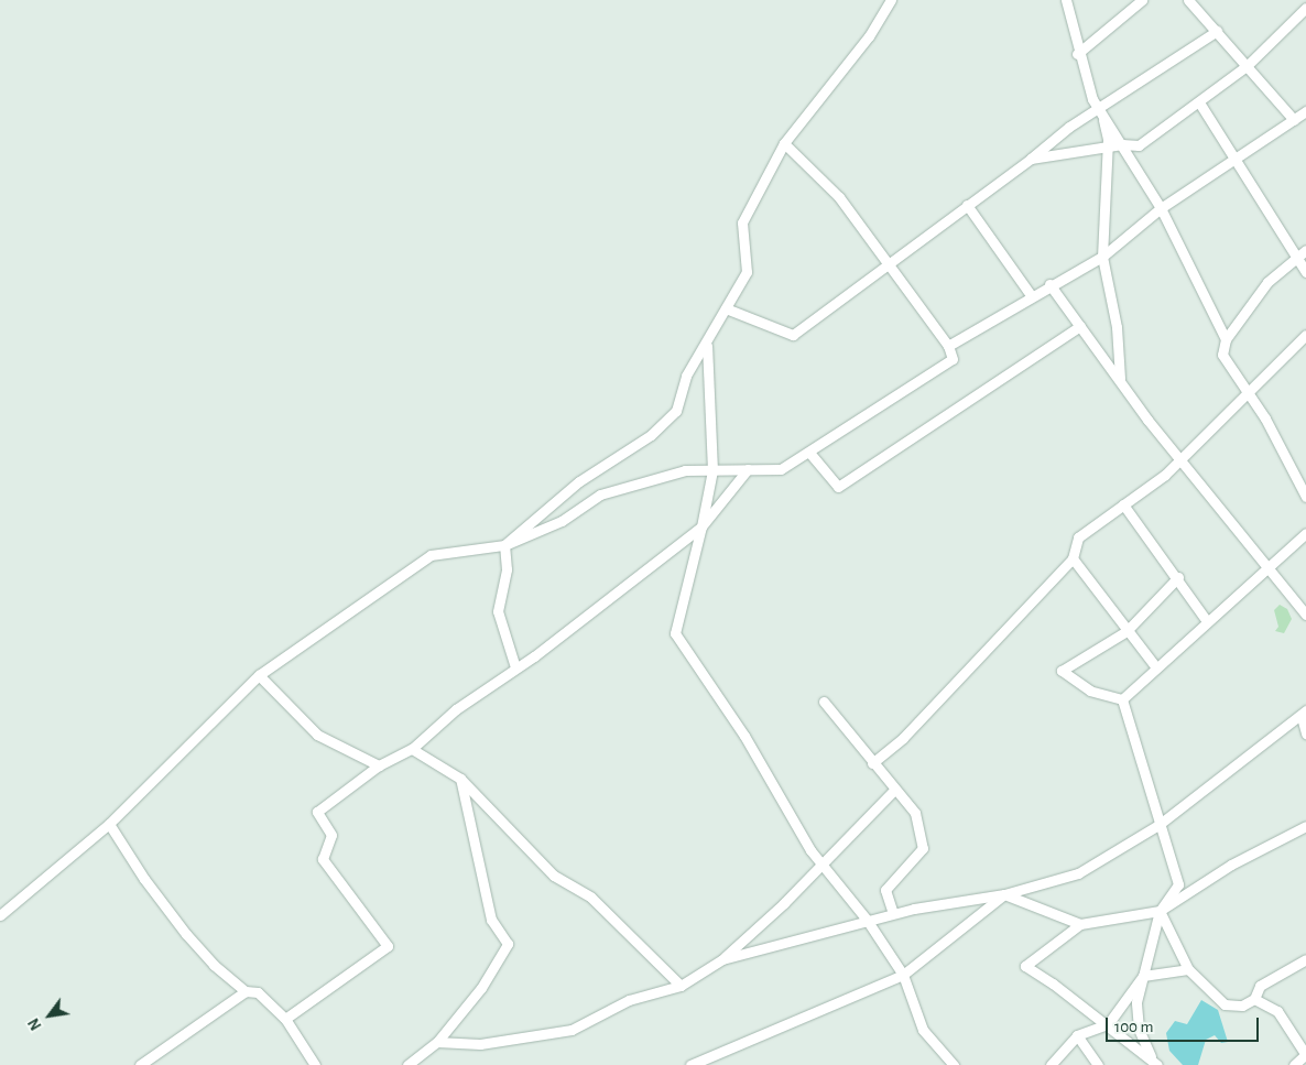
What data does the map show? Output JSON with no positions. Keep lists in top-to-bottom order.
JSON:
{
  "scale_bar": "100 m",
  "north": "bottom left"
}
